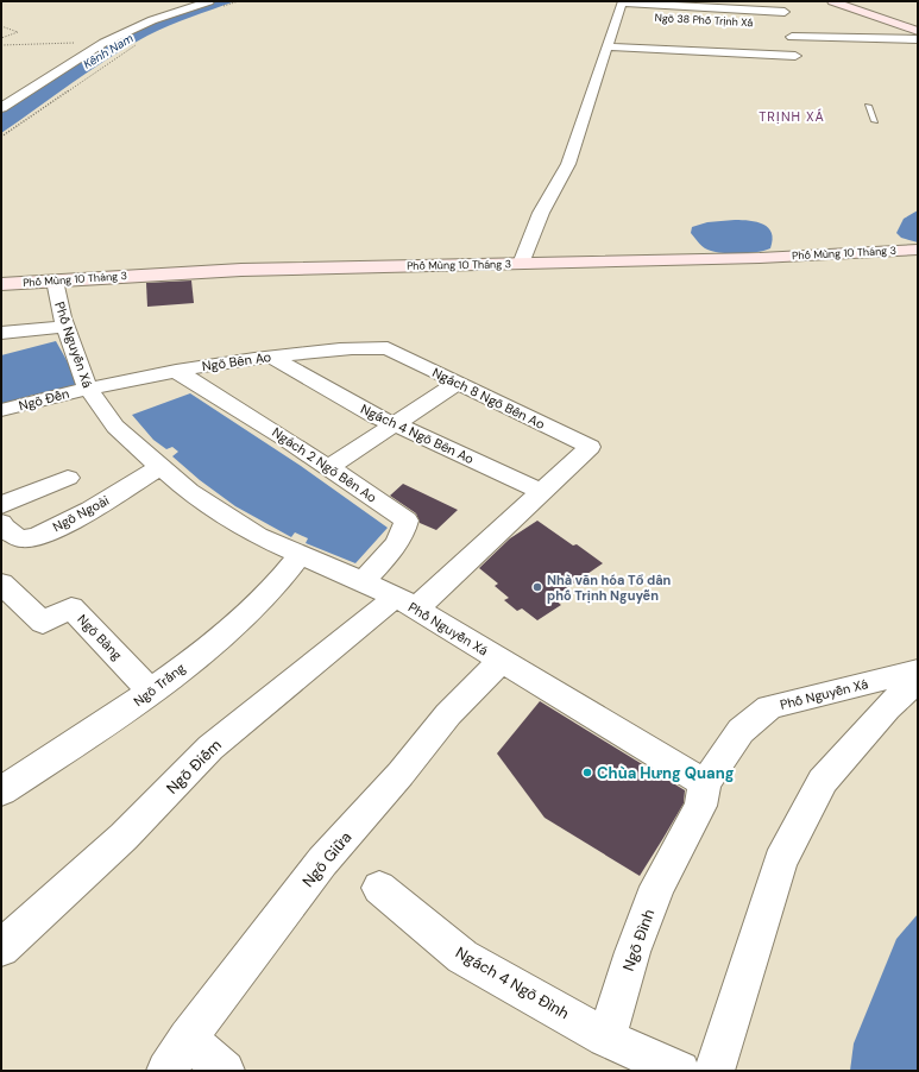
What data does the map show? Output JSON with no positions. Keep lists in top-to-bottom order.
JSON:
{
  "streets": {
    "main road": ["Phố Mùng 10 Tháng 3"],
    "street": [
      "Phố Nguyễn Xá",
      "Ngõ Bên Ao",
      "Ngách 8 Ngõ Bên Ao",
      "Ngõ Đền",
      "Ngách 4 Ngõ Bên Ao",
      "Ngách 2 Ngõ Bên Ao",
      "Ngõ Ngoài",
      "Ngõ Bàng",
      "Ngõ Trắng",
      "Ngõ Điếm",
      "Ngõ Giữa",
      "Ngõ Đình",
      "Ngách 4 Ngõ Đình"
    ]
  },
  "crossings": [
    ["Phố Mùng 10 Tháng 3", "Phố Nguyễn Xá"],
    ["Phố Nguyễn Xá", "Ngõ Bên Ao"],
    ["Phố Nguyễn Xá", "Ngõ Đền"],
    ["Phố Nguyễn Xá", "Ngách 2 Ngõ Bên Ao"],
    ["Phố Nguyễn Xá", "Ngõ Ngoài"],
    ["Phố Nguyễn Xá", "Ngõ Trắng"],
    ["Phố Nguyễn Xá", "Ngõ Điếm"],
    ["Phố Nguyễn Xá", "Ngõ Giữa"],
    ["Phố Nguyễn Xá", "Ngõ Đình"],
    ["Ngõ Bên Ao", "Ngách 8 Ngõ Bên Ao"],
    ["Ngõ Bên Ao", "Ngõ Đền"],
    ["Ngõ Bên Ao", "Ngách 4 Ngõ Bên Ao"],
    ["Ngõ Bên Ao", "Ngách 2 Ngõ Bên Ao"],
    ["Ngách 8 Ngõ Bên Ao", "Ngách 4 Ngõ Bên Ao"],
    ["Ngõ Bàng", "Ngõ Trắng"],
    ["Ngõ Đình", "Ngách 4 Ngõ Đình"]
  ],
  "districts": ["TRỊNH XÁ"],
  "water": ["Kênh Nam"],
  "places": ["Nhà văn hóa Tổ dân phố Trịnh Nguyễn", "Chùa Hưng Quang"]
}
